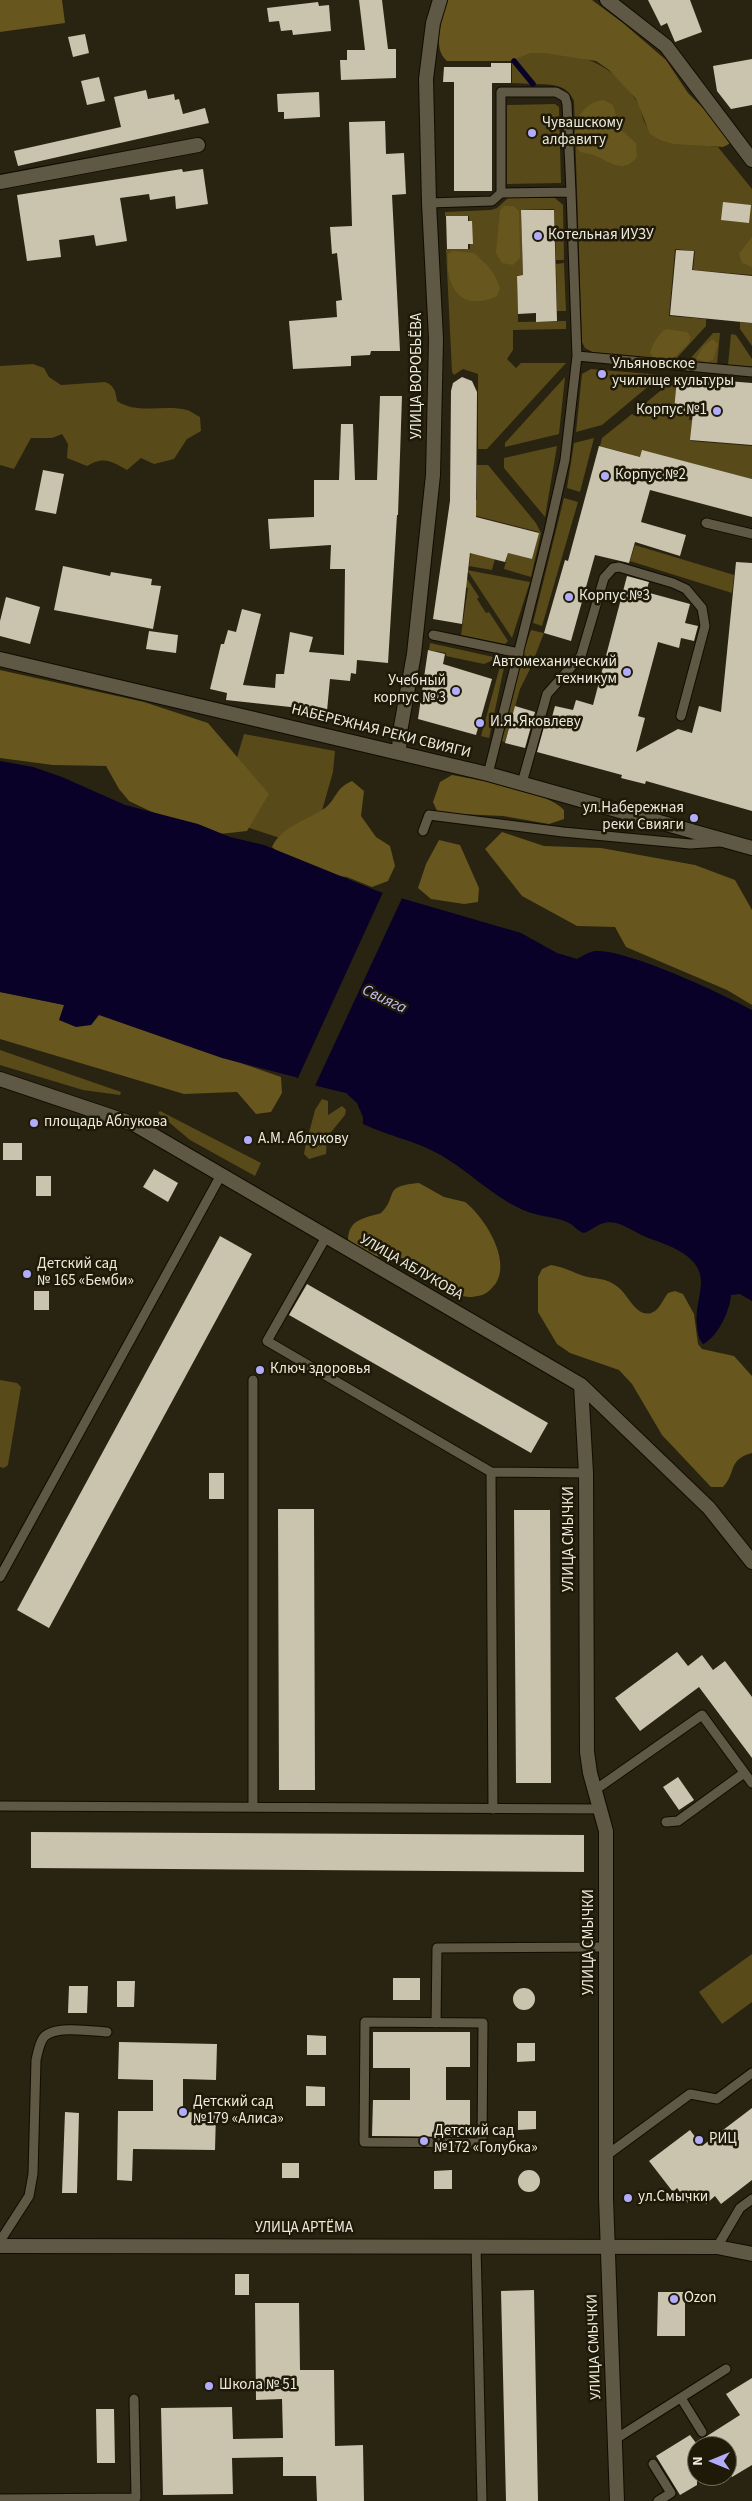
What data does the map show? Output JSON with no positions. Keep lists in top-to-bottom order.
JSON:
{
  "streets": {
    "street": [
      "УЛИЦА ВОРОБЬЁВА",
      "НАБЕРЕЖНАЯ РЕКИ СВИЯГИ",
      "УЛИЦА АБЛУКОВА",
      "УЛИЦА СМЫЧКИ",
      "УЛИЦА АРТЁМА"
    ]
  },
  "crossings": [
    ["УЛИЦА ВОРОБЬЁВА", "НАБЕРЕЖНАЯ РЕКИ СВИЯГИ"],
    ["УЛИЦА АБЛУКОВА", "УЛИЦА СМЫЧКИ"],
    ["УЛИЦА СМЫЧКИ", "УЛИЦА АРТЁМА"]
  ],
  "water": ["Свияга"],
  "places": [
    "Чувашскому алфавиту",
    "Котельная ИУЗУ",
    "Ульяновское училище культуры",
    "Корпус №1",
    "Корпус №2",
    "Корпус №3",
    "Автомеханический техникум",
    "Учебный корпус № 3",
    "И.Я. Яковлеву",
    "ул.Набережная реки Свияги",
    "площадь Аблукова",
    "А.М. Аблукову",
    "Детский сад № 165 «Бемби»",
    "Ключ здоровья",
    "Детский сад №179 «Алиса»",
    "РИЦ",
    "Детский сад №172 «Голубка»",
    "ул.Смычки",
    "Ozon",
    "Школа № 51"
  ],
  "north": "left"
}
